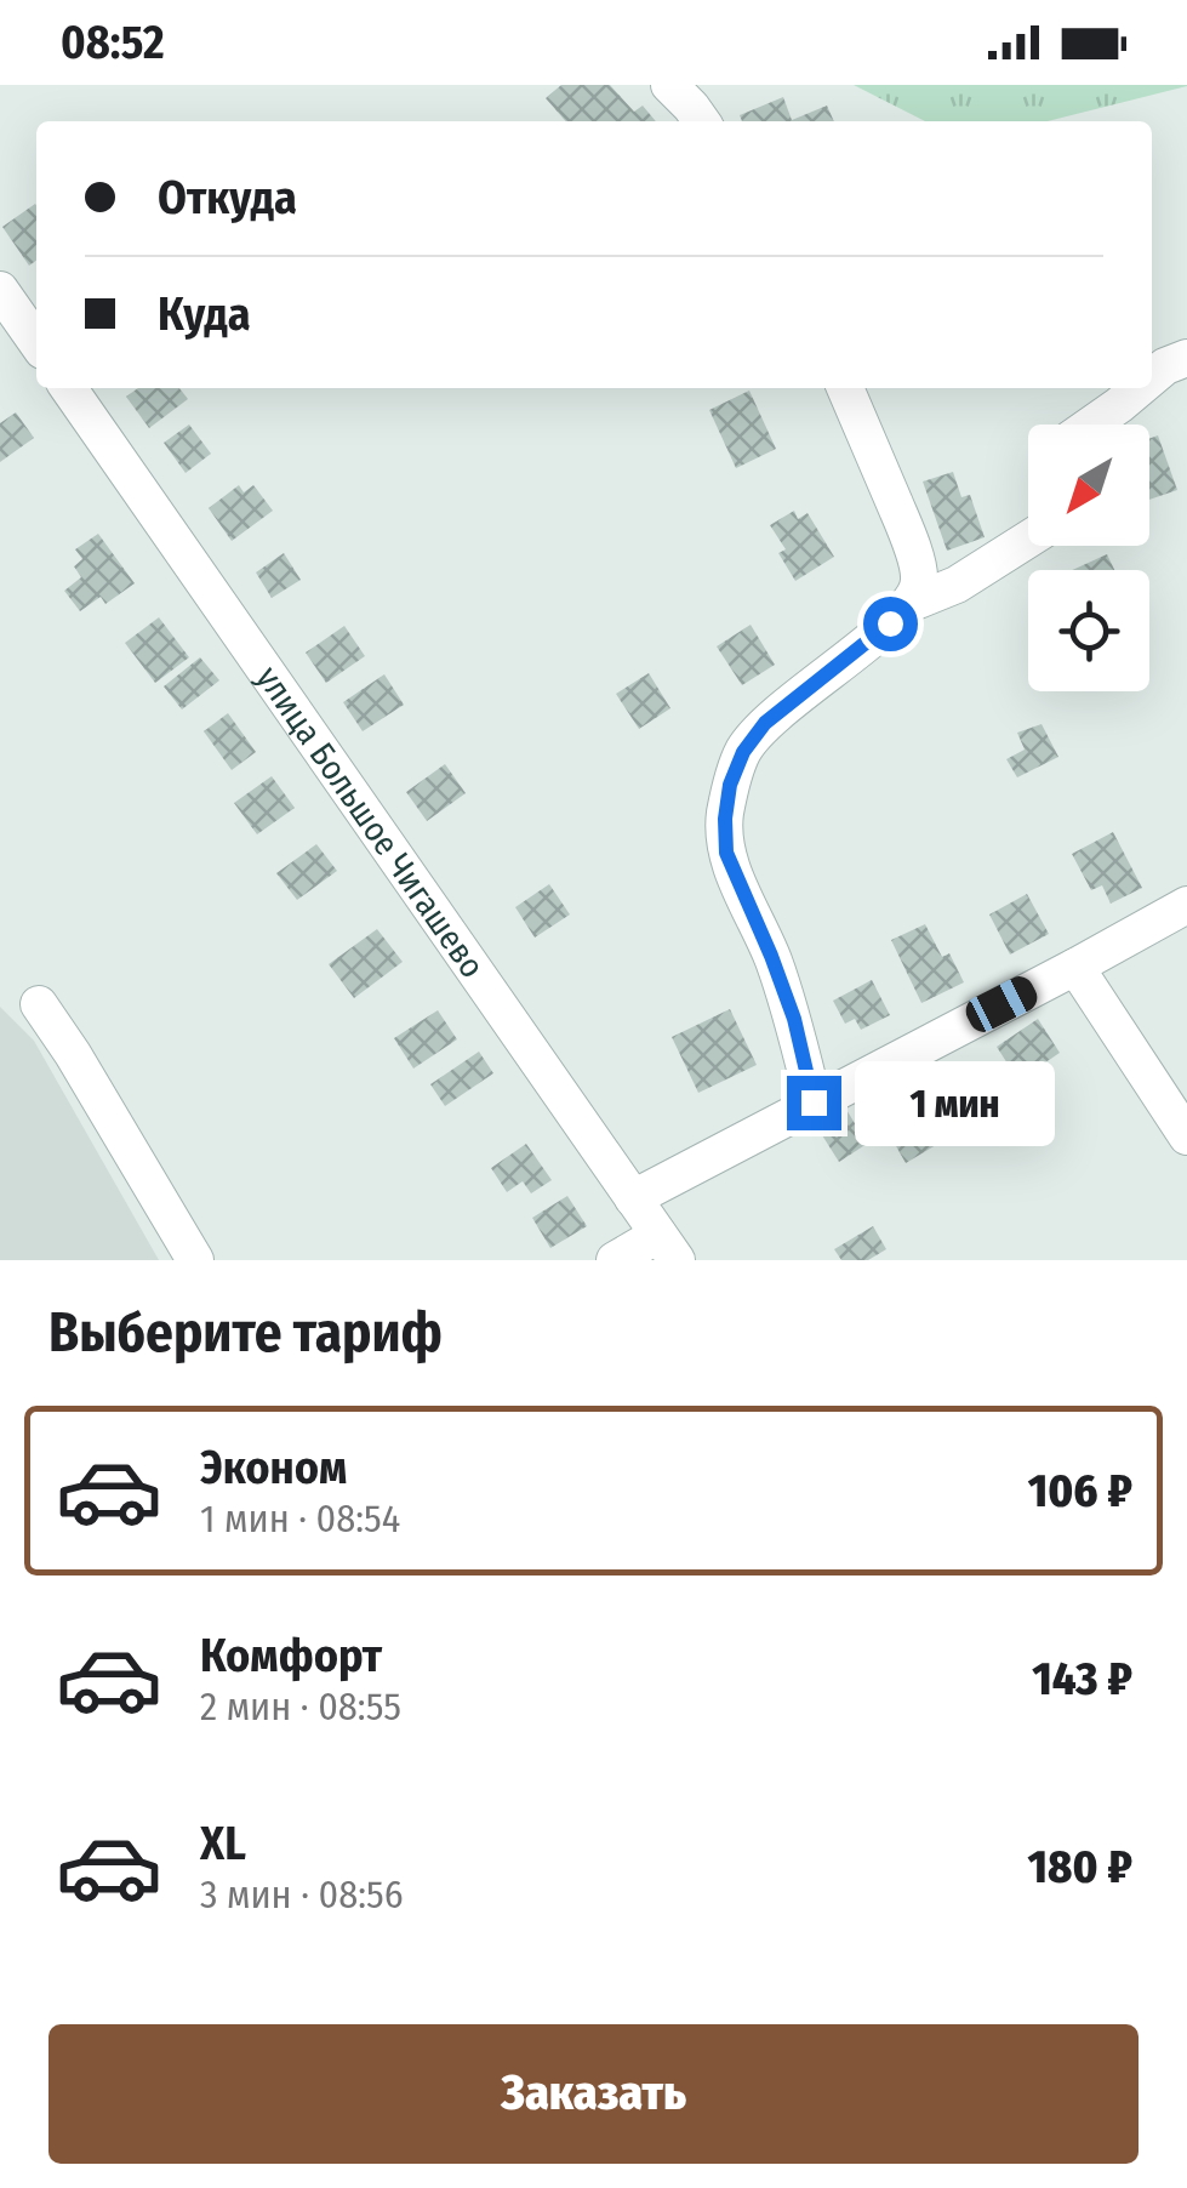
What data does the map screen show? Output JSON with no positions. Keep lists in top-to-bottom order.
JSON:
{
  "streets": {
    "street": ["улица Большое Чигашево"]
  },
  "north": "bottom left",
  "page": {
    "status": "08:52",
    "banner": ["Откуда", "Куда"],
    "bubble": "1 мин",
    "heading": "Выберите тариф",
    "list": [
      {
        "name": "Эконом",
        "note": "1 мин · 08:54",
        "value": "106 ₽"
      },
      {
        "name": "Комфорт",
        "note": "2 мин · 08:55",
        "value": "143 ₽"
      },
      {
        "name": "XL",
        "note": "3 мин · 08:56",
        "value": "180 ₽"
      }
    ],
    "buttons": "Заказать"
  }
}
